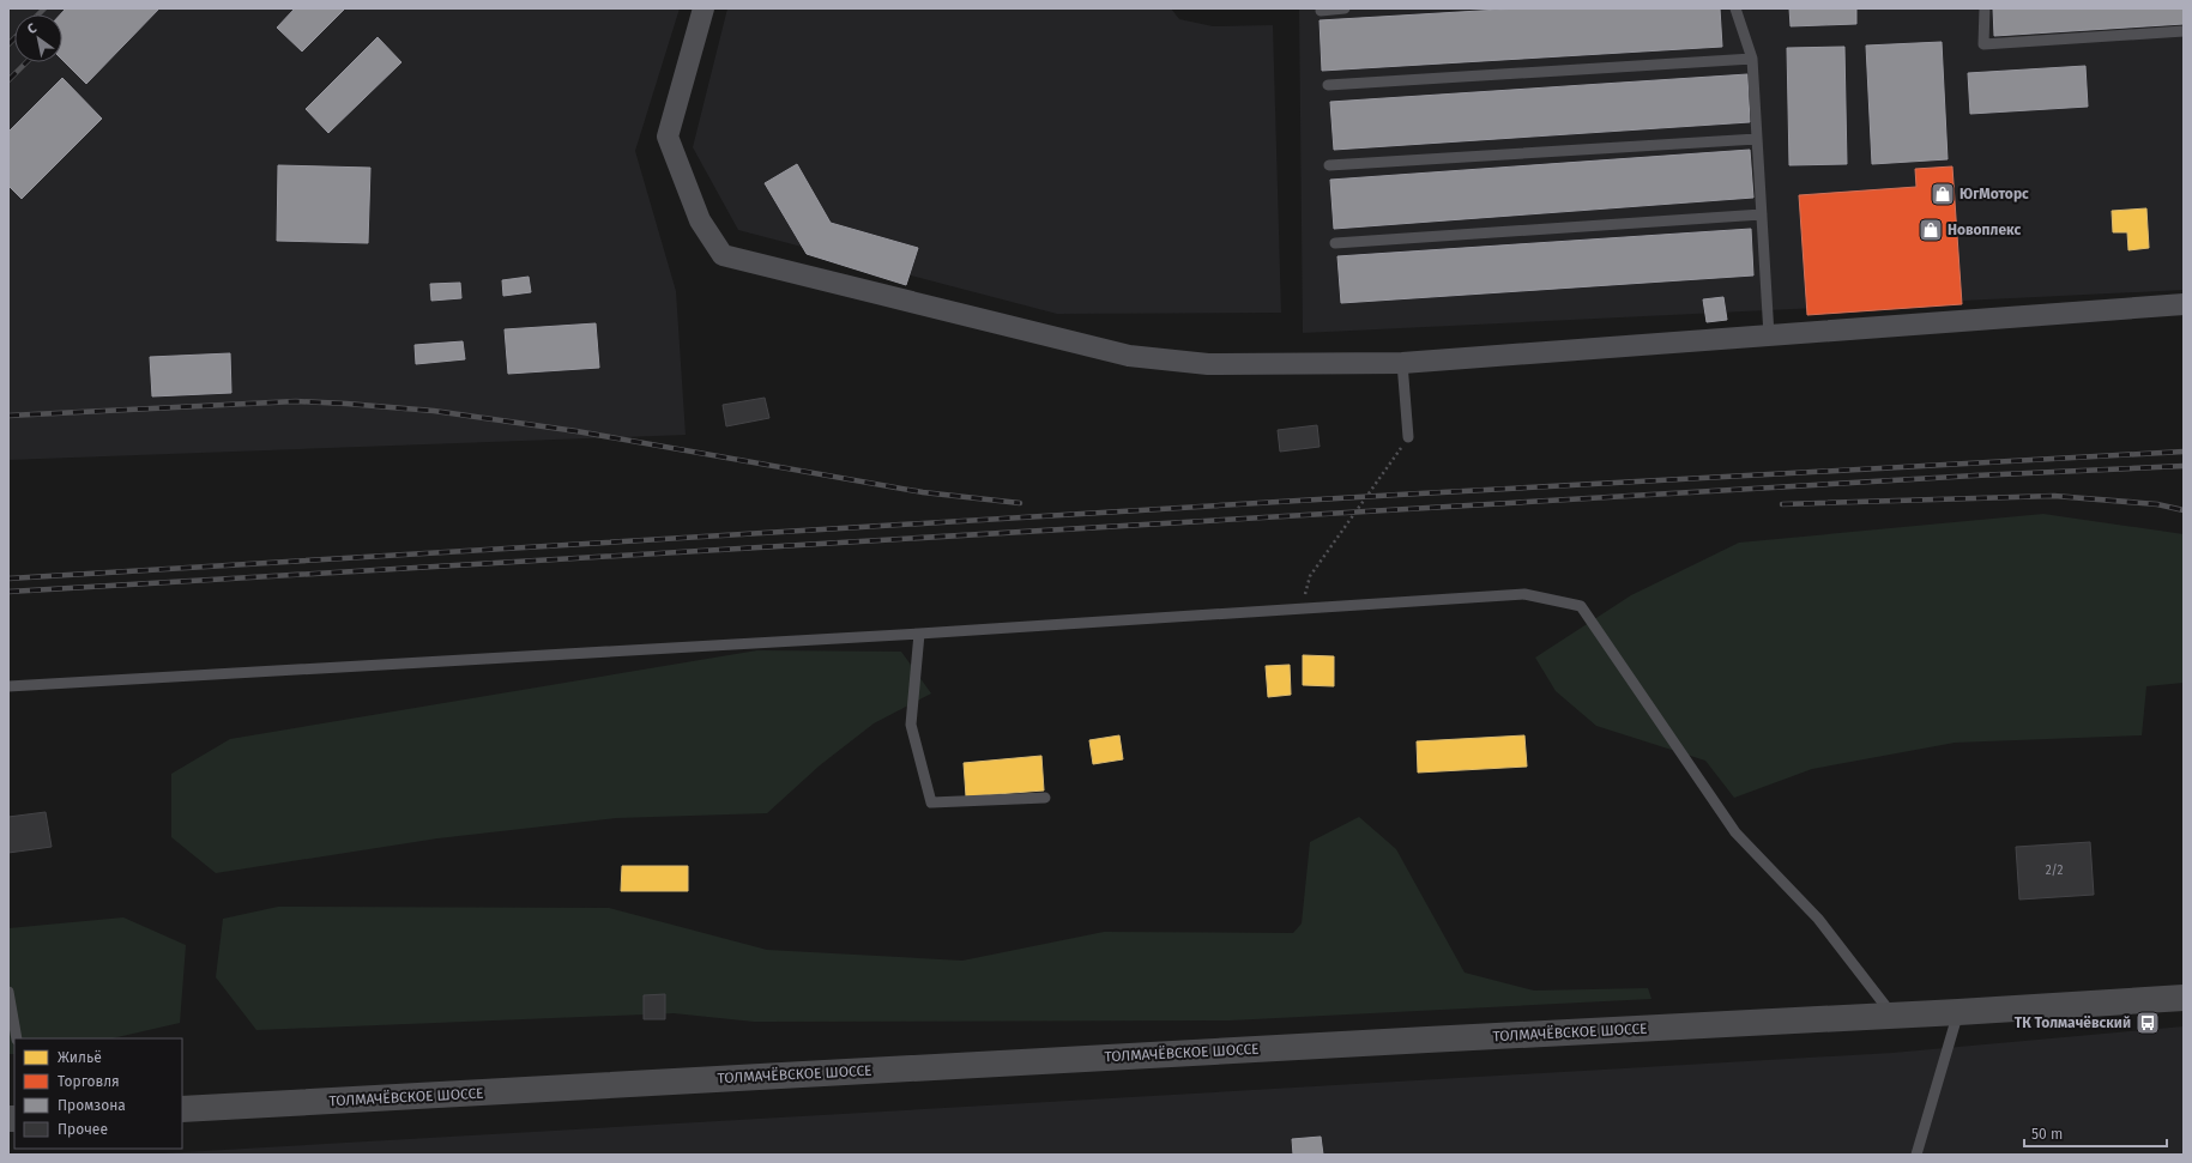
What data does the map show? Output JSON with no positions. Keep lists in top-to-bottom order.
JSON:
{
  "streets": {
    "main road": ["ТОЛМАЧЁВСКОЕ ШОССЕ"]
  },
  "places": {
    "shop": ["ЮгМоторс", "Новоплекс"],
    "bus stop": ["ТК Толмачёвский"]
  },
  "house_numbers": ["2/2"],
  "legend": [
    "Жильё",
    "Торговля",
    "Промзона",
    "Прочее"
  ],
  "scale_bar": "50 m",
  "north": "top left"
}
